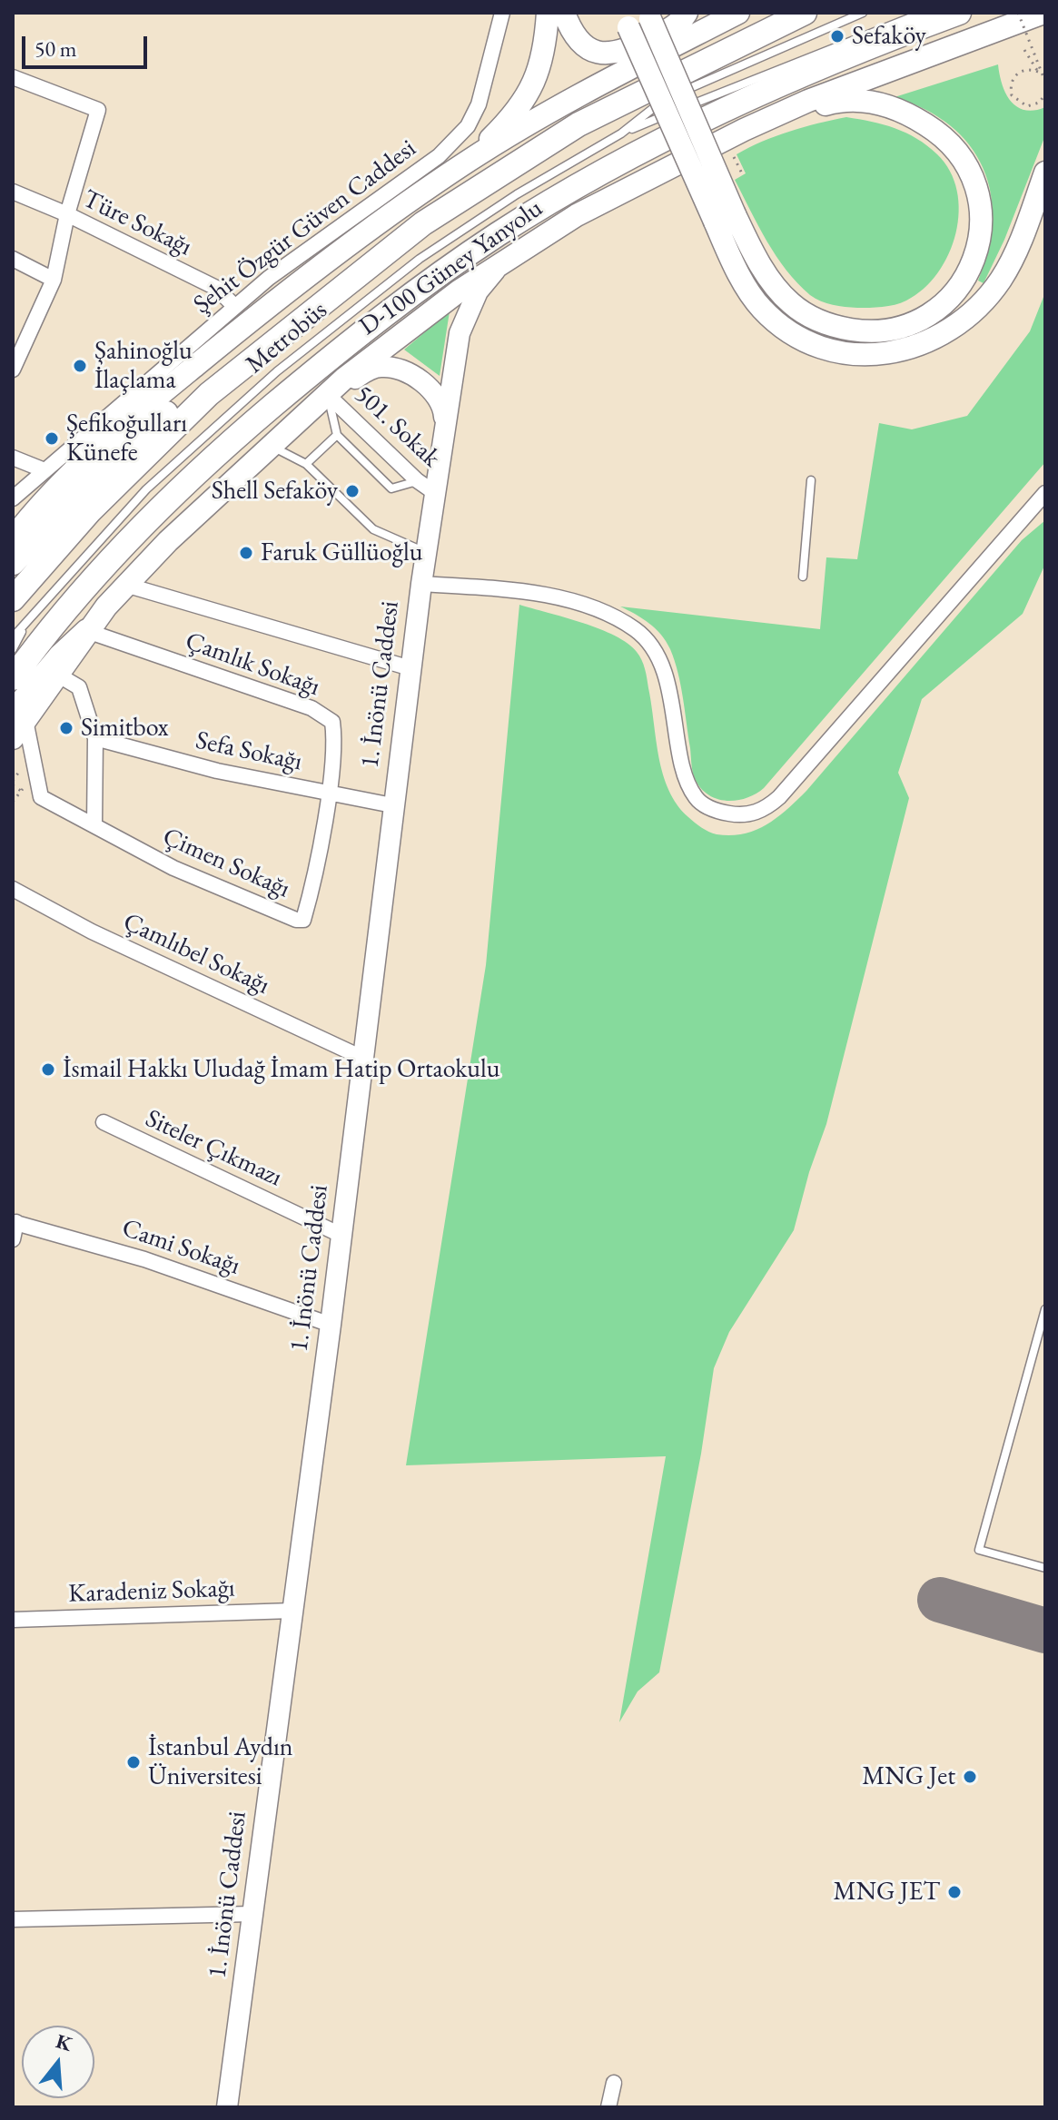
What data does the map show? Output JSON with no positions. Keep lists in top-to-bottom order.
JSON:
{
  "streets": {
    "main road": ["D-100 Güney Yanyolu", "1. İnönü Caddesi"],
    "street": [
      "Türe Sokağı",
      "Şehit Özgür Güven Caddesi",
      "501. Sokak",
      "Çamlık Sokağı",
      "Sefa Sokağı",
      "Çimen Sokağı",
      "Çamlıbel Sokağı",
      "Siteler Çıkmazı",
      "Cami Sokağı",
      "Karadeniz Sokağı"
    ],
    "lane": ["Metrobüs"]
  },
  "crossings": [
    ["Türe Sokağı", "Şehit Özgür Güven Caddesi"],
    ["D-100 Güney Yanyolu", "501. Sokak"],
    ["D-100 Güney Yanyolu", "Çamlık Sokağı"],
    ["501. Sokak", "1. İnönü Caddesi"],
    ["Çamlık Sokağı", "Sefa Sokağı"],
    ["Çamlık Sokağı", "Çimen Sokağı"],
    ["1. İnönü Caddesi", "Sefa Sokağı"],
    ["1. İnönü Caddesi", "Çamlıbel Sokağı"],
    ["1. İnönü Caddesi", "Siteler Çıkmazı"],
    ["1. İnönü Caddesi", "Cami Sokağı"],
    ["1. İnönü Caddesi", "Karadeniz Sokağı"],
    ["Sefa Sokağı", "Çimen Sokağı"]
  ],
  "places": [
    "Sefaköy",
    "Şahinoğlu İlaçlama",
    "Şefikoğulları Künefe",
    "Shell Sefaköy",
    "Faruk Güllüoğlu",
    "Simitbox",
    "İsmail Hakkı Uludağ İmam Hatip Ortaokulu",
    "İstanbul Aydın Üniversitesi",
    "MNG Jet",
    "MNG JET"
  ],
  "scale_bar": "50 m",
  "north": "top"
}
